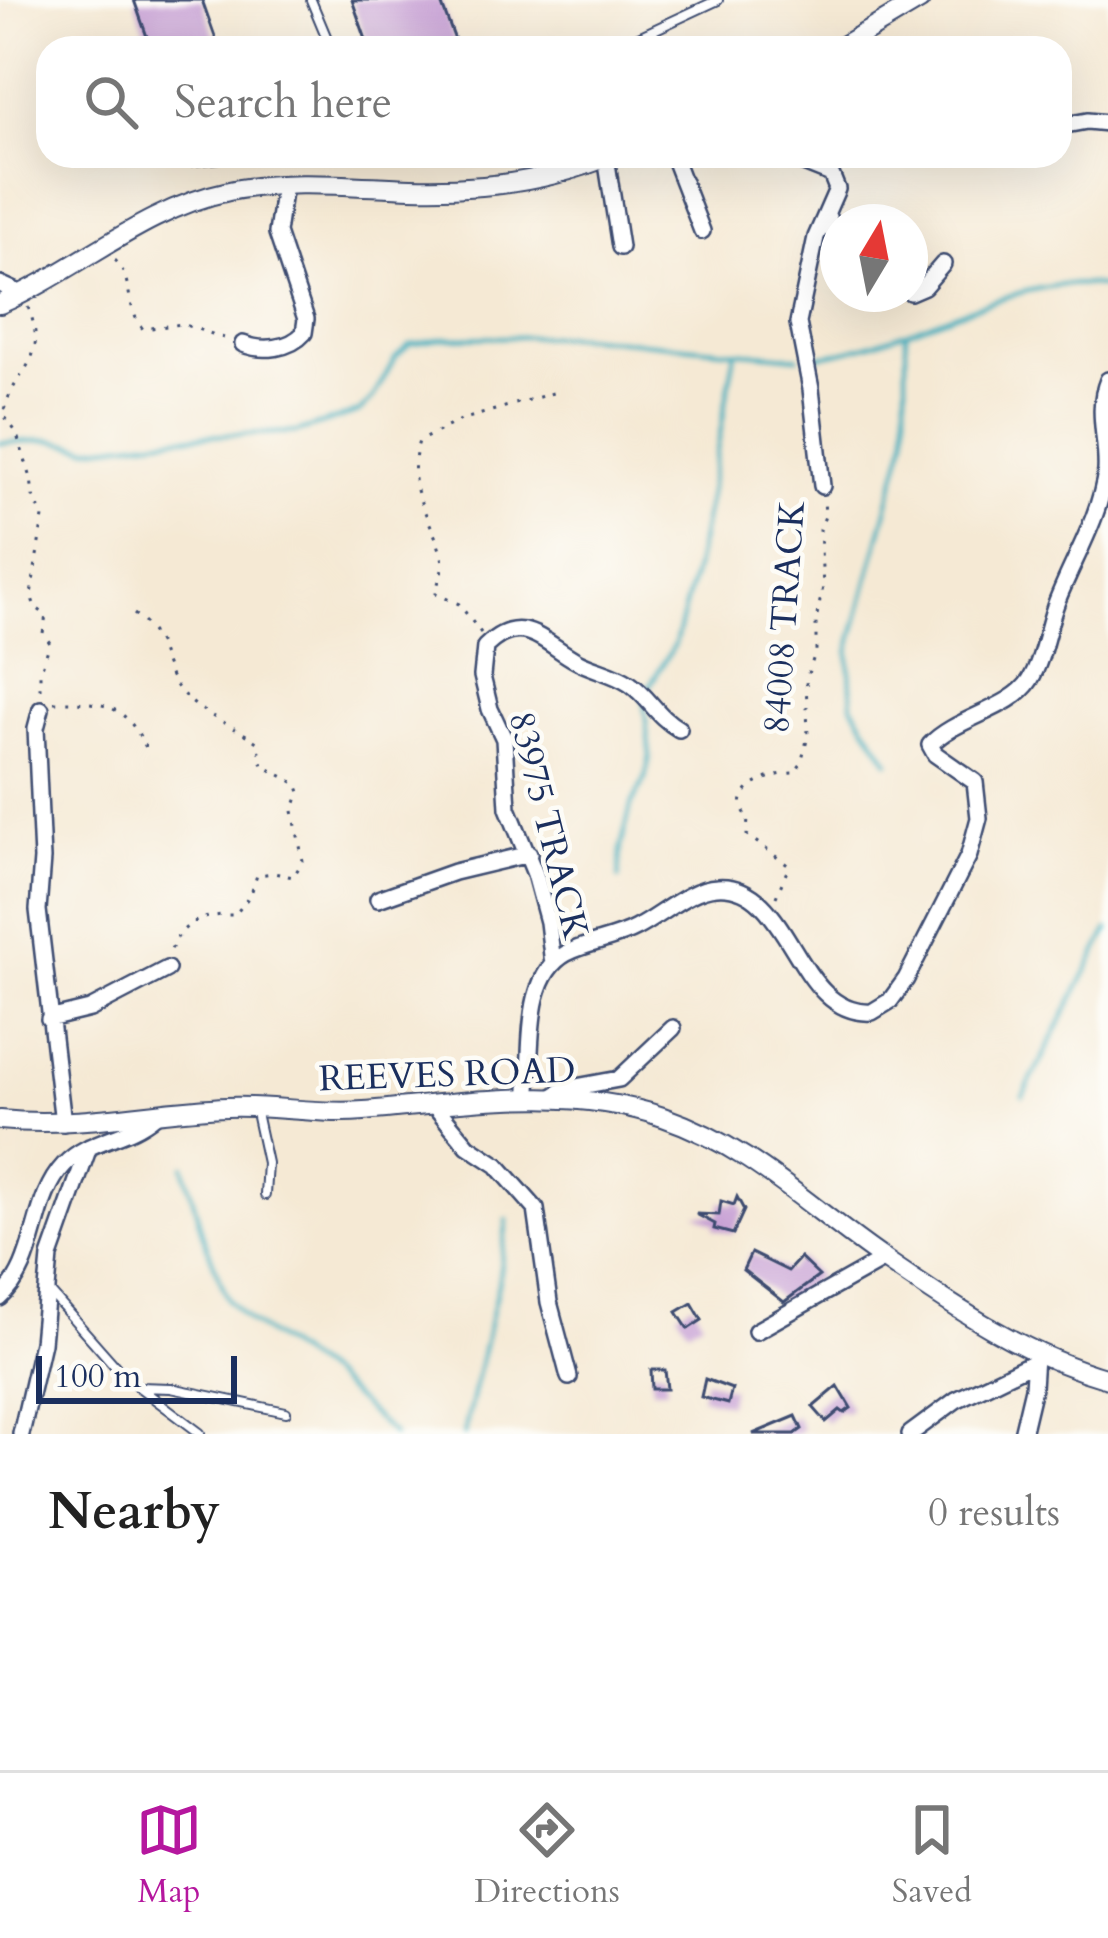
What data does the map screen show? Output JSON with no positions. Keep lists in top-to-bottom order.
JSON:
{
  "streets": {
    "street": ["84008 TRACK", "83975 TRACK", "REEVES ROAD"]
  },
  "scale_bar": "100 m",
  "north": "top",
  "page": {
    "search": "Search here",
    "scale": "100 m",
    "heading": ["Nearby", "0 results"],
    "nav": ["Map", "Directions", "Saved"]
  }
}
